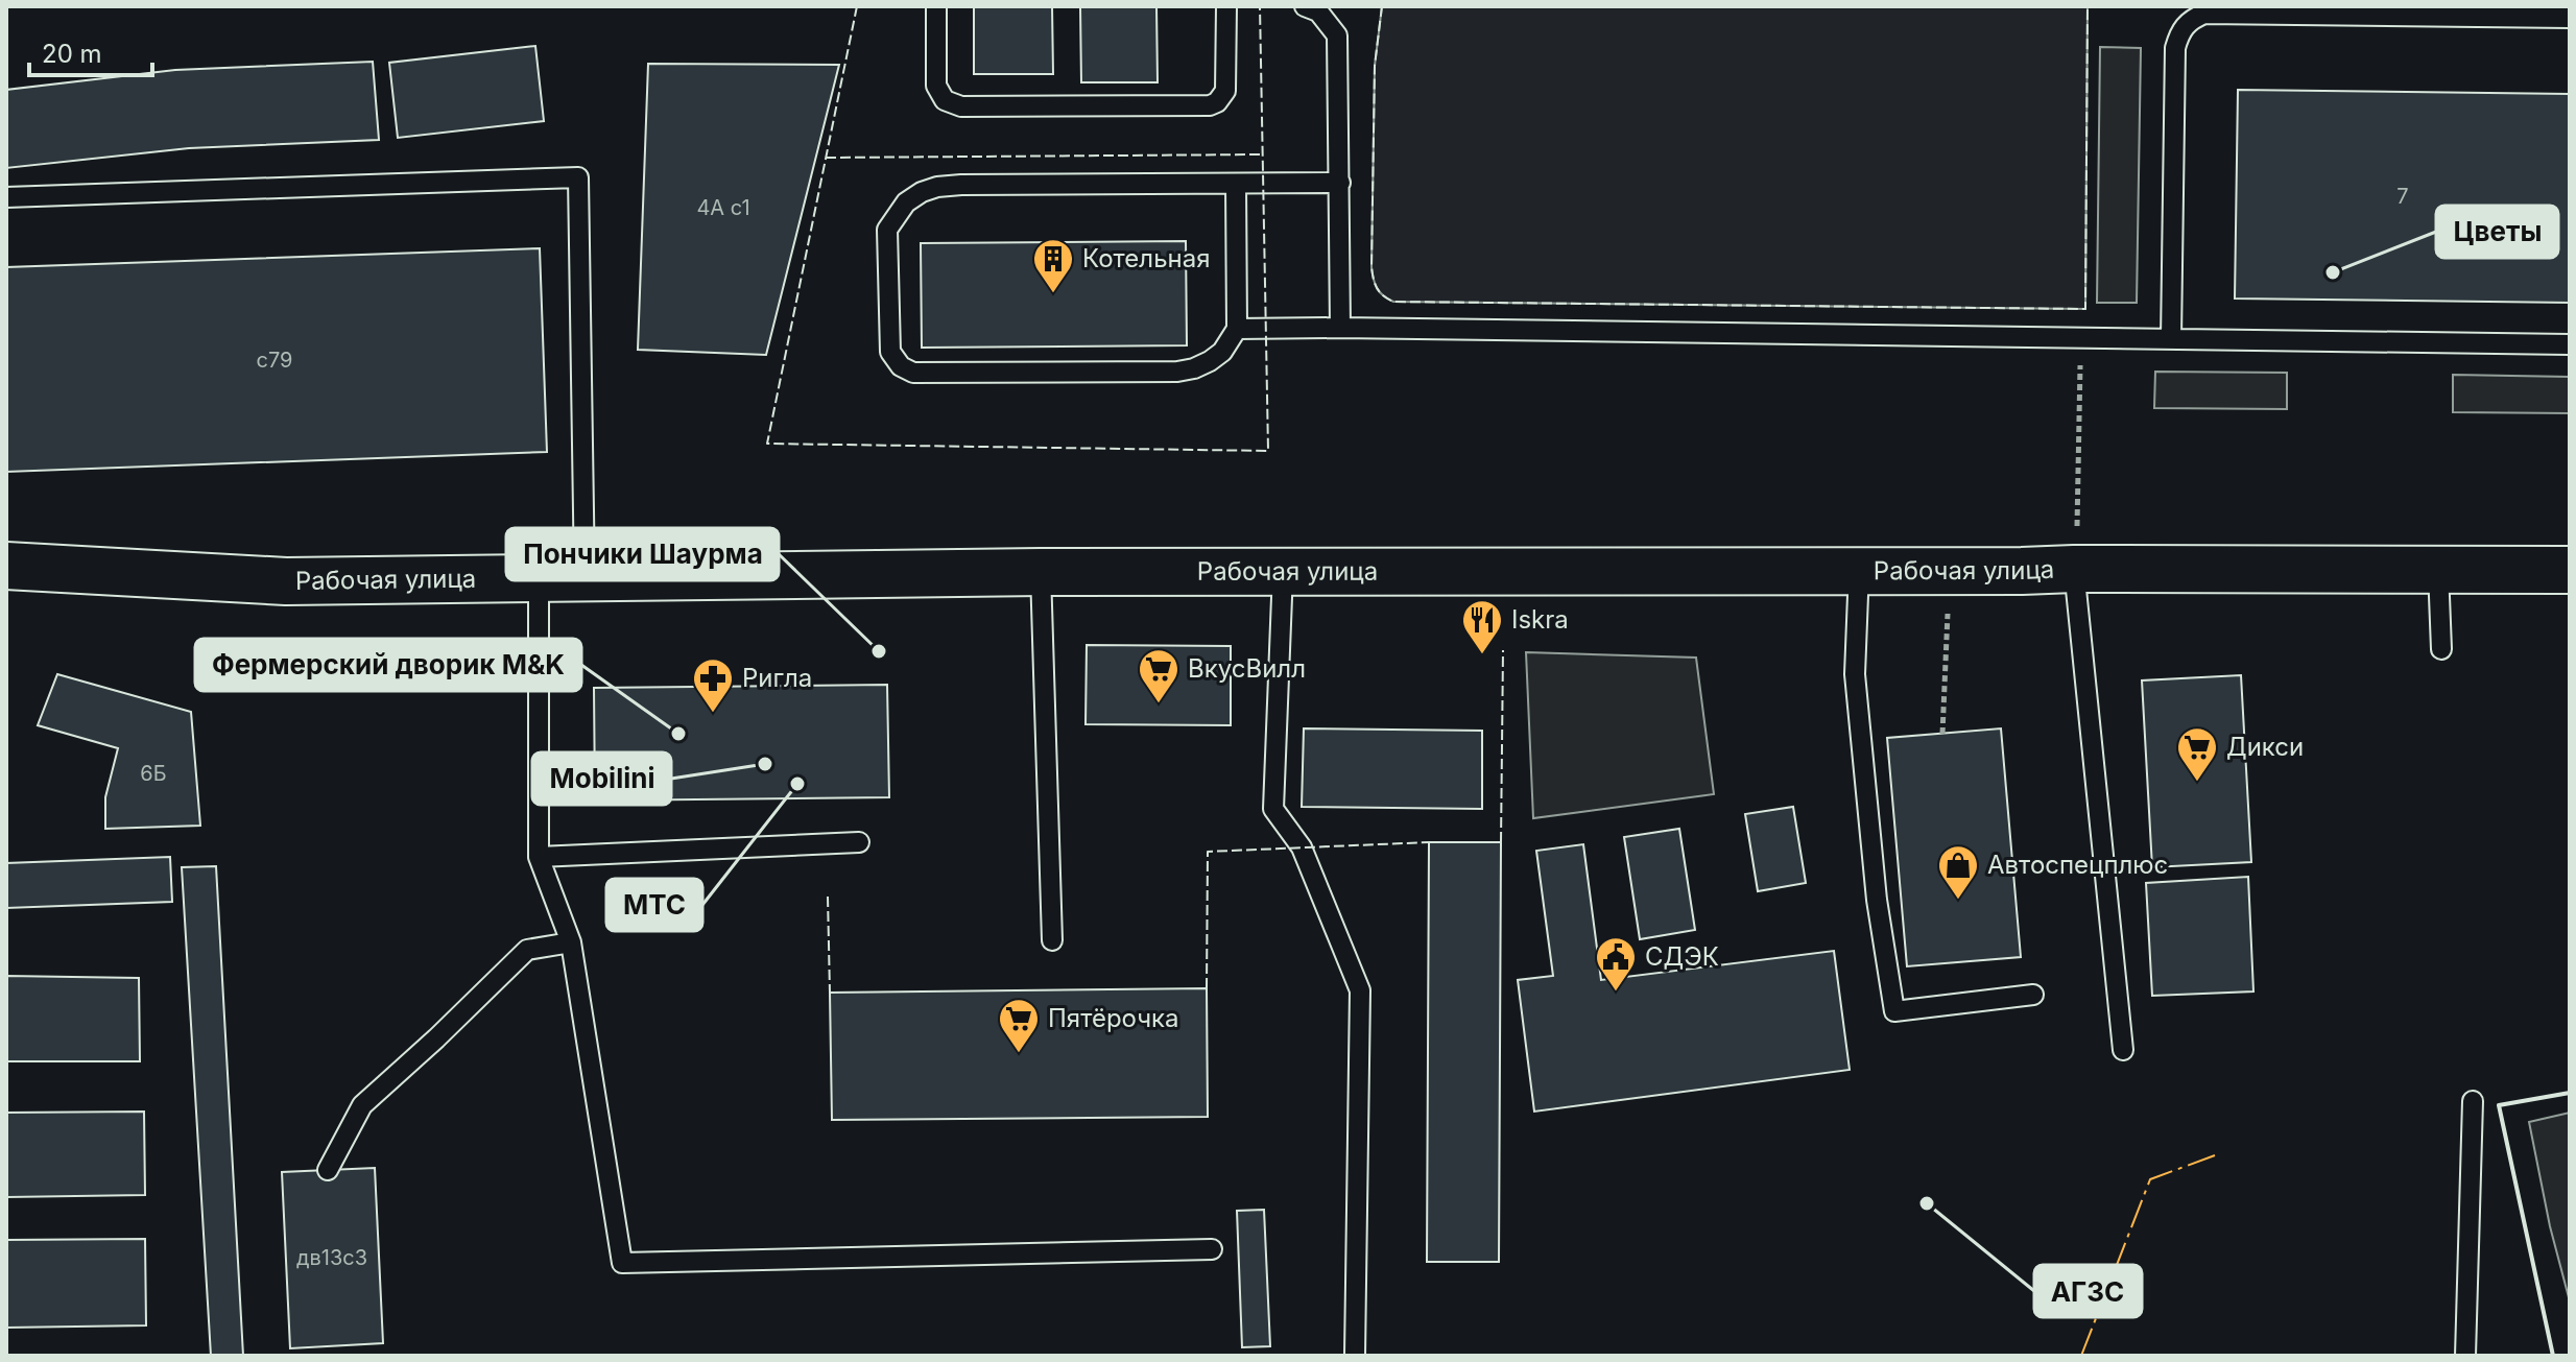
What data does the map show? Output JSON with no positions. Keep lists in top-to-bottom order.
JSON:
{
  "streets": {
    "street": ["Рабочая улица"]
  },
  "places": {
    "other": [
      "Цветы",
      "Пончики Шаурма",
      "Фермерский дворик М&K",
      "Mobilini",
      "МТС",
      "АГЗС"
    ],
    "building": ["Котельная"],
    "restaurant": ["Iskra"],
    "supermarket": ["ВкусВилл", "Дикси", "Пятёрочка"],
    "pharmacy": ["Ригла"],
    "shop": ["Автоспецплюс"],
    "public building": ["СДЭК"]
  },
  "house_numbers": [
    "7",
    "4А с1",
    "с79",
    "6Б",
    "дв13с3"
  ],
  "scale_bar": "20 m"
}
